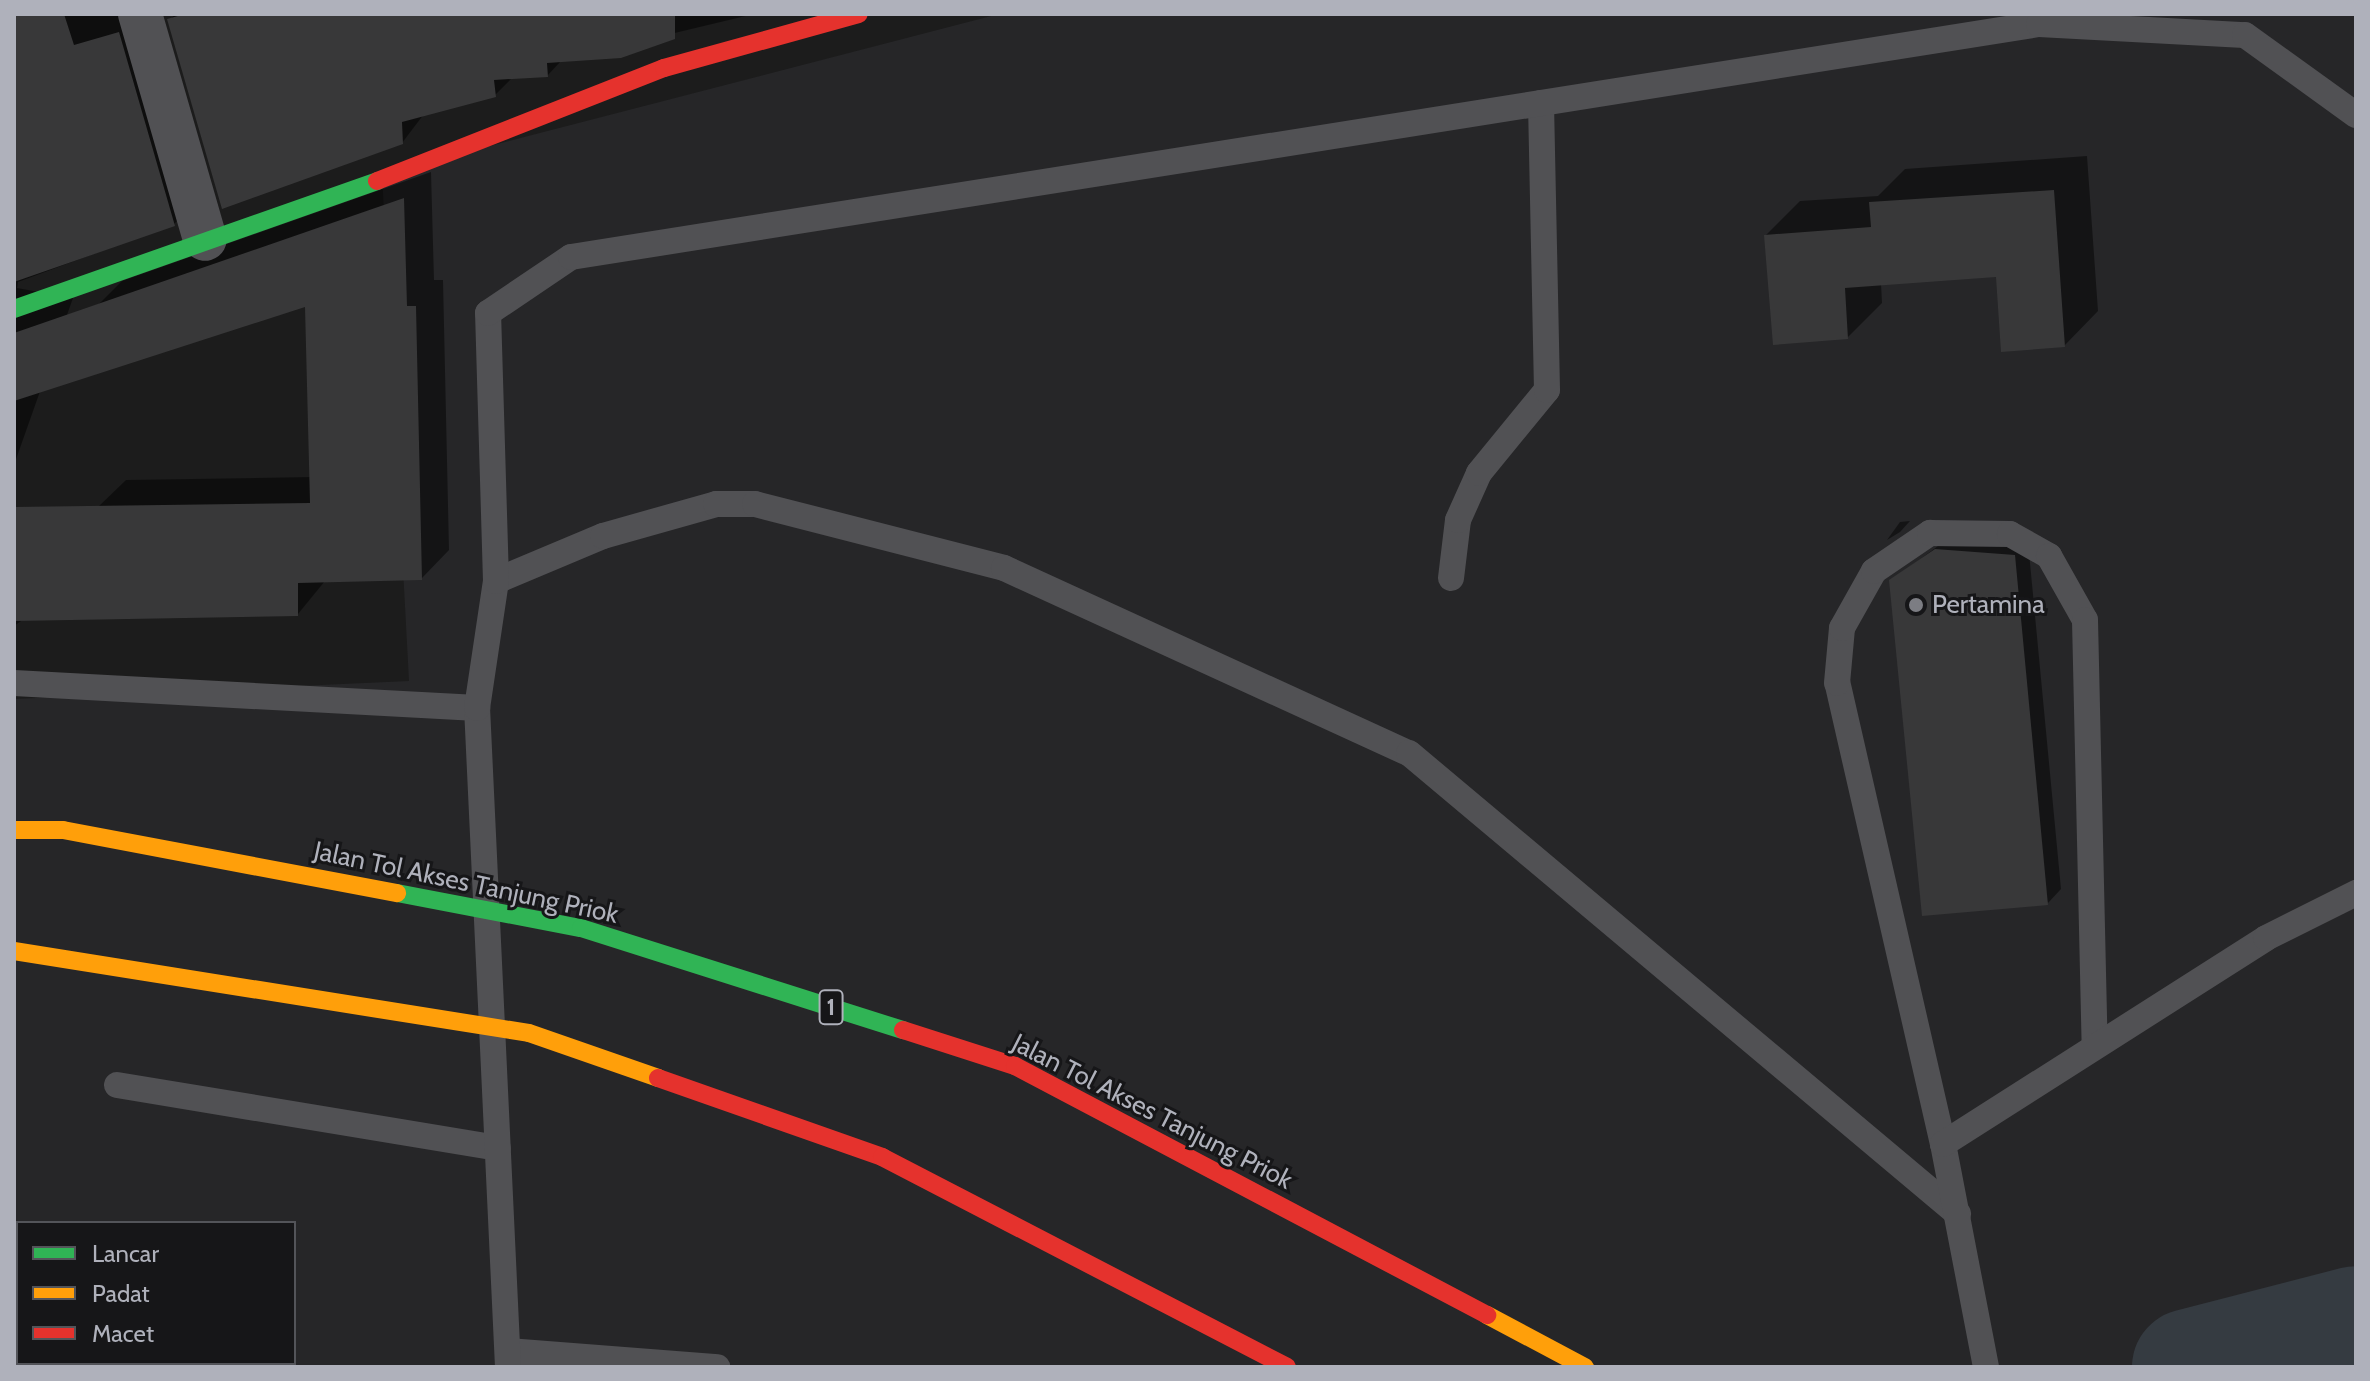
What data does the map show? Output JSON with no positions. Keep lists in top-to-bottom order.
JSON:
{
  "streets": {
    "main road": ["Jalan Tol Akses Tanjung Priok", "1"]
  },
  "places": ["Pertamina"],
  "legend": ["Lancar", "Padat", "Macet"]
}
